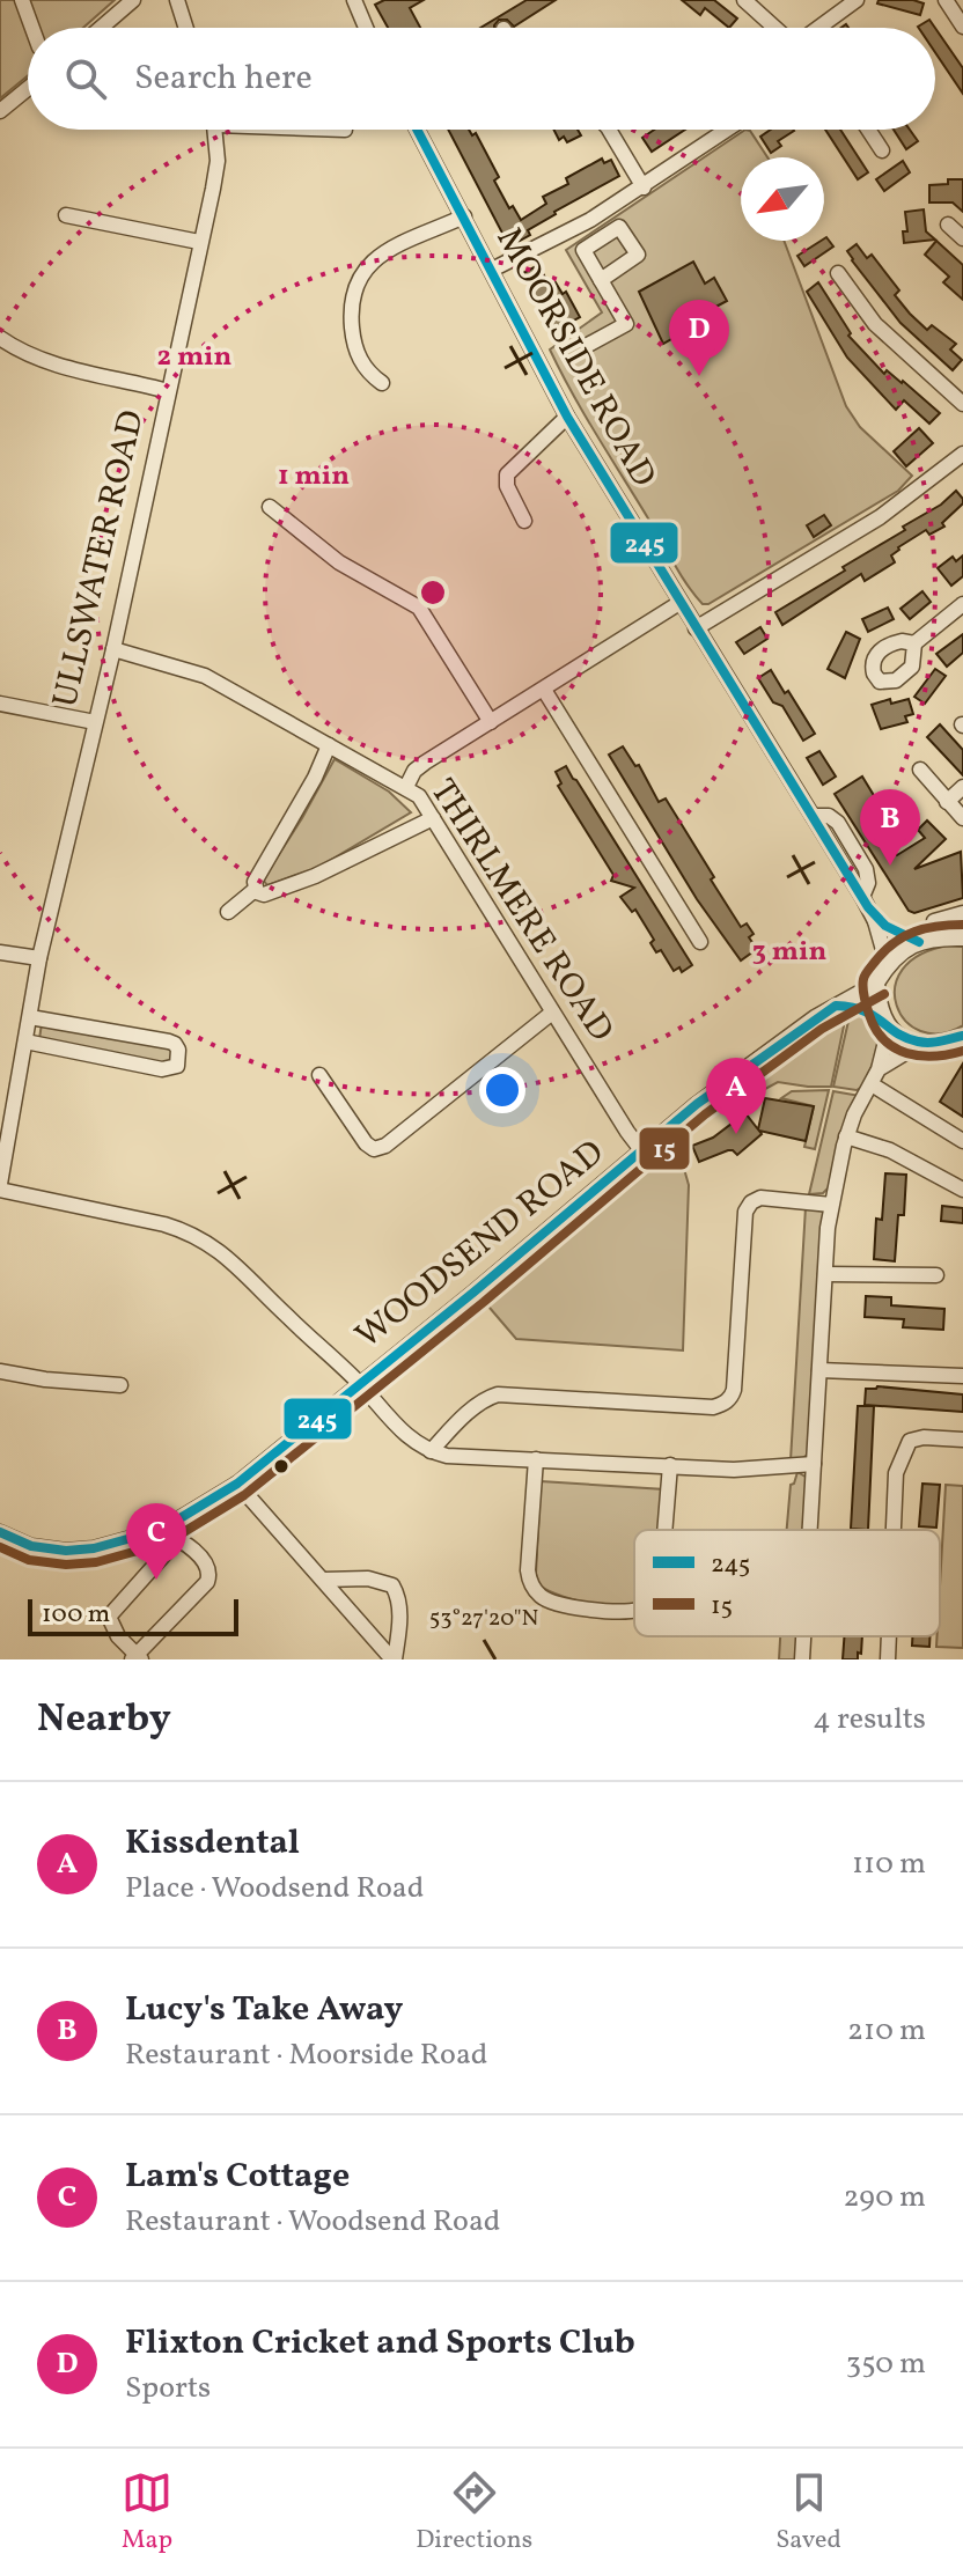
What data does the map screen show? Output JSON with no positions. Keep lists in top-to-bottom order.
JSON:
{
  "streets": {
    "street": [
      "MOORSIDE ROAD",
      "ULLSWATER ROAD",
      "THIRLMERE ROAD",
      "WOODSEND ROAD"
    ]
  },
  "crossings": [
    ["ULLSWATER ROAD", "THIRLMERE ROAD"],
    ["THIRLMERE ROAD", "WOODSEND ROAD"]
  ],
  "lines": ["transit line 245", "transit line 15"],
  "legend": ["245", "15"],
  "scale_bar": "100 m",
  "north": "bottom left",
  "page": {
    "search": "Search here",
    "pins": [
      "D",
      "B",
      "A",
      "C"
    ],
    "scale": "100 m",
    "heading": ["Nearby", "4 results"],
    "list": [
      {
        "mark": "A",
        "name": "Kissdental",
        "note": "Place · Woodsend Road",
        "value": "110 m"
      },
      {
        "mark": "B",
        "name": "Lucy's Take Away",
        "note": "Restaurant · Moorside Road",
        "value": "210 m"
      },
      {
        "mark": "C",
        "name": "Lam's Cottage",
        "note": "Restaurant · Woodsend Road",
        "value": "290 m"
      },
      {
        "mark": "D",
        "name": "Flixton Cricket and Sports Club",
        "note": "Sports",
        "value": "350 m"
      }
    ],
    "nav": ["Map", "Directions", "Saved"]
  },
  "coordinates": ["53°27'20\"N"],
  "rings": ["2 min", "1 min", "3 min"]
}
